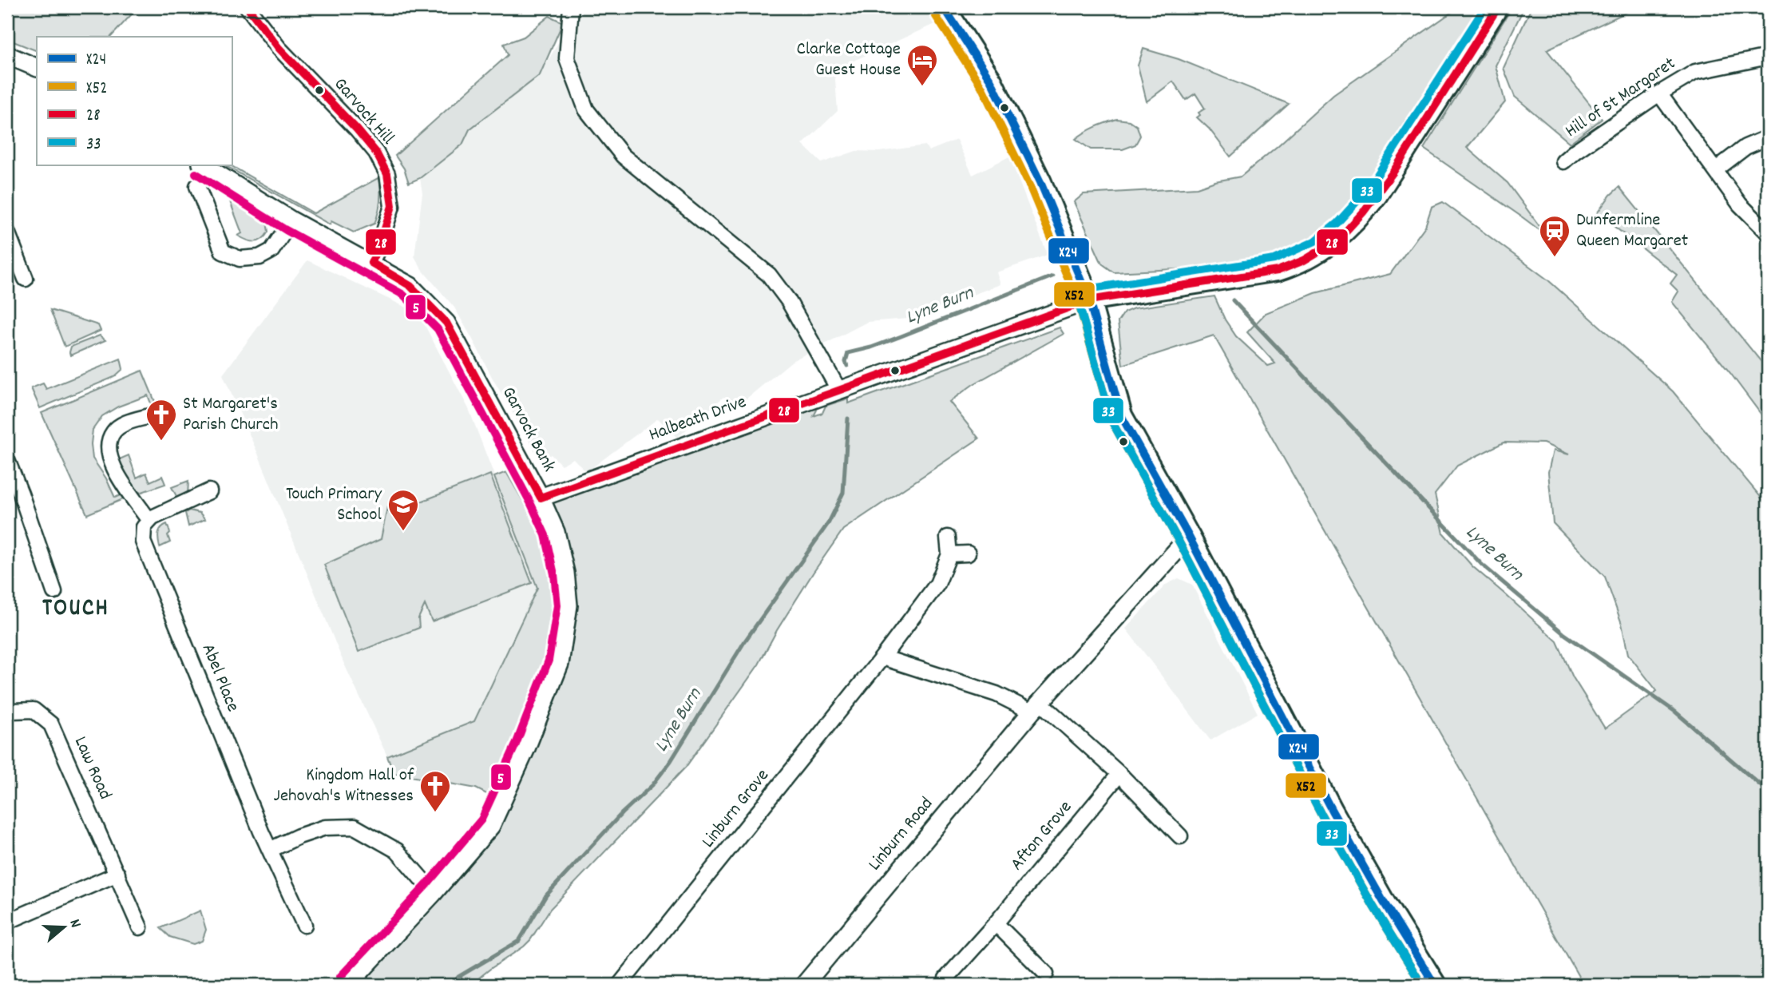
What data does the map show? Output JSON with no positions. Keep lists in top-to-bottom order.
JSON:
{
  "streets": {
    "street": [
      "Hill of St Margaret",
      "Garvock Hill",
      "Halbeath Drive",
      "Garvock Bank",
      "Abel Place",
      "Law Road",
      "Linburn Grove",
      "Linburn Road",
      "Afton Grove"
    ]
  },
  "crossings": [
    ["Garvock Hill", "Garvock Bank"],
    ["Halbeath Drive", "Garvock Bank"]
  ],
  "districts": ["TOUCH"],
  "water": ["Lyne Burn"],
  "places": {
    "hotel": ["Clarke Cottage Guest House"],
    "station": ["Dunfermline Queen Margaret"],
    "church": ["St Margaret's Parish Church", "Kingdom Hall of Jehovah's Witnesses"],
    "school or university": ["Touch Primary School"]
  },
  "lines": [
    "transit line X24",
    "transit line 28",
    "transit line 33",
    "transit line X52",
    "transit line 5"
  ],
  "legend": [
    "X24",
    "X52",
    "28",
    "33"
  ],
  "north": "right"
}
